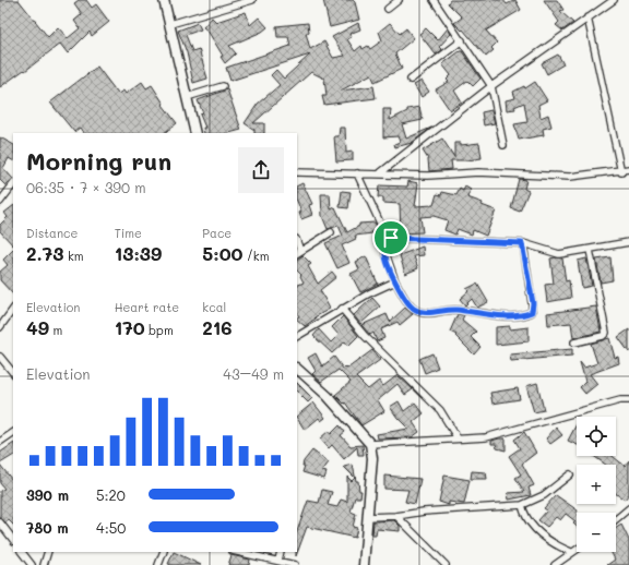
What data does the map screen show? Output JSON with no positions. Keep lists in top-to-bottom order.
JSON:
{
  "page": {
    "heading": ["Morning run", "06:35 · 7 × 390 m"],
    "stats": [
      ["Distance", "2.73 km"],
      ["Time", "13:39"],
      ["Pace", "5:00 /km"],
      ["Elevation", "49 m"],
      ["Heart rate", "170 bpm"],
      ["kcal", "216"]
    ],
    "chart": ["Elevation", "43–49 m"],
    "map_buttons": ["+", "−"],
    "list": [
      {
        "name": "390 m",
        "note": "5:20"
      },
      {
        "name": "780 m",
        "note": "4:50"
      }
    ]
  }
}
